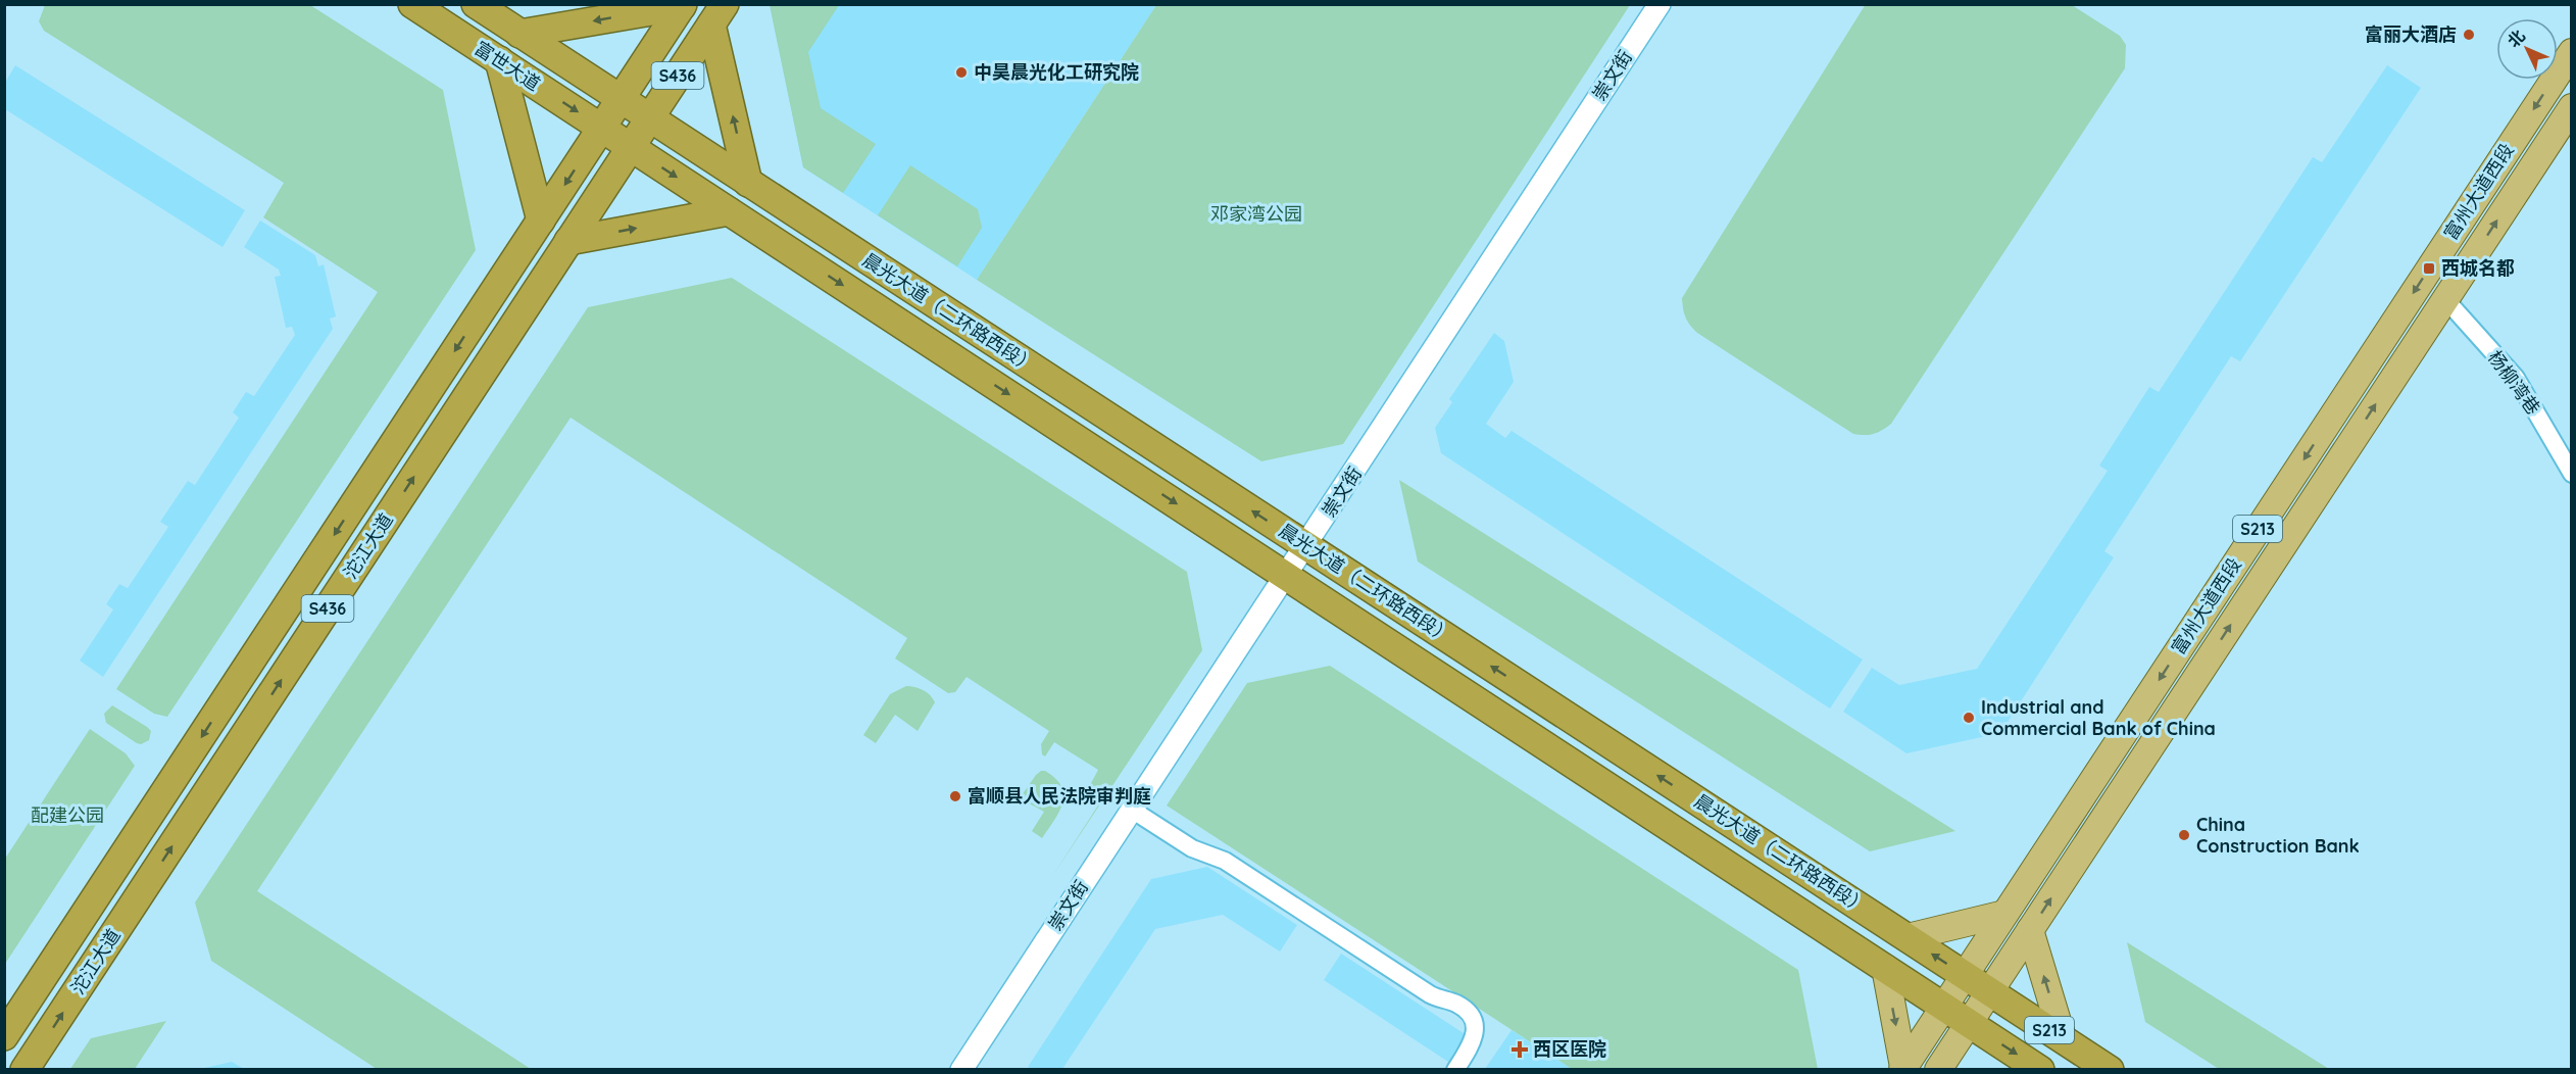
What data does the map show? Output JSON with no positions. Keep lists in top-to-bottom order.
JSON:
{
  "streets": {
    "highway": [
      "富世大道",
      "S436",
      "晨光大道（二环路西段）",
      "S213",
      "沱江大道"
    ],
    "main road": ["富州大道西段"],
    "street": ["崇文街", "杨柳湾巷"]
  },
  "crossings": [
    ["富世大道", "S436"],
    ["富世大道", "晨光大道（二环路西段）"],
    ["富世大道", "沱江大道"],
    ["S436", "晨光大道（二环路西段）"],
    ["S436", "沱江大道"],
    ["崇文街", "晨光大道（二环路西段）"],
    ["富州大道西段", "晨光大道（二环路西段）"],
    ["富州大道西段", "杨柳湾巷"],
    ["晨光大道（二环路西段）", "沱江大道"]
  ],
  "parks": ["邓家湾公园", "配建公园"],
  "places": {
    "other": [
      "富丽大酒店",
      "中昊晨光化工研究院",
      "Industrial and Commercial Bank of China",
      "富顺县人民法院审判庭",
      "China Construction Bank"
    ],
    "transit": ["西城名都"],
    "health": ["西区医院"]
  },
  "north": "top left"
}
